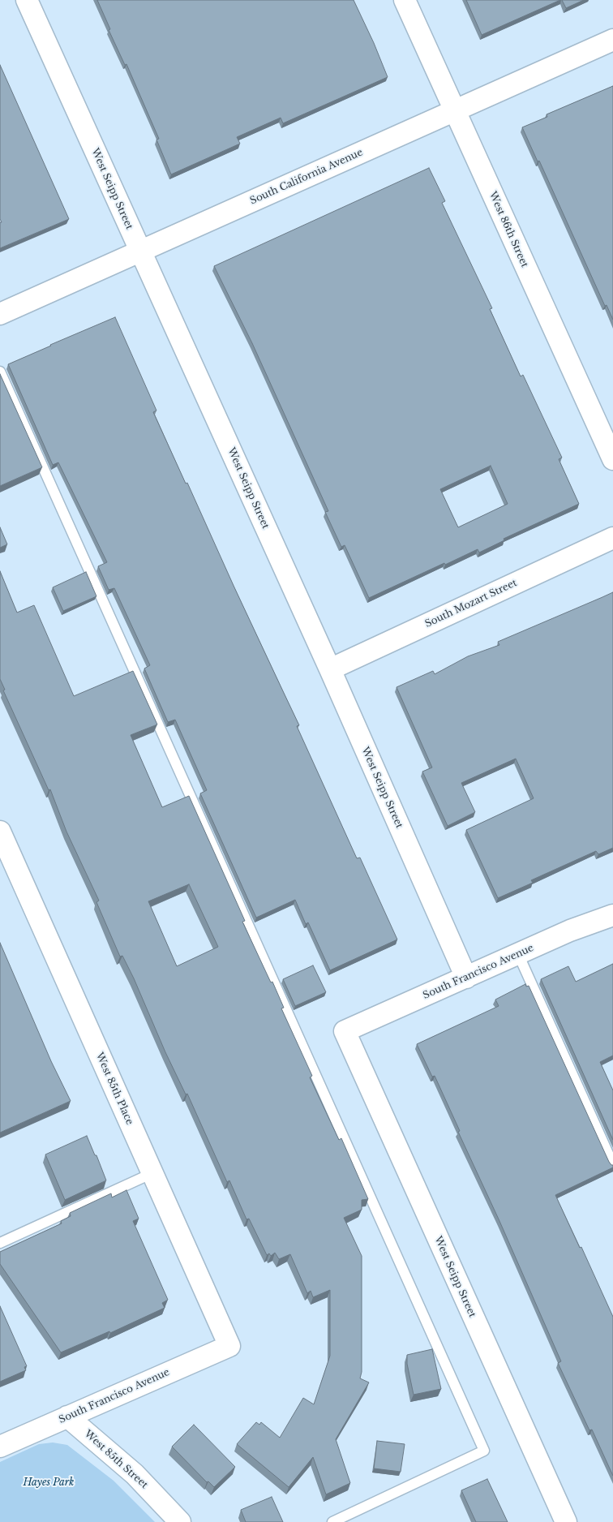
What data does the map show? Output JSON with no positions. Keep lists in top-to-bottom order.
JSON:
{
  "streets": {
    "street": [
      "South California Avenue",
      "West Seipp Street",
      "West 86th Street",
      "South Mozart Street",
      "South Francisco Avenue",
      "West 85th Place",
      "West 85th Street"
    ]
  },
  "crossings": [
    ["South California Avenue", "West Seipp Street"],
    ["South California Avenue", "West 86th Street"],
    ["West Seipp Street", "South Mozart Street"],
    ["West Seipp Street", "South Francisco Avenue"],
    ["South Francisco Avenue", "West 85th Place"],
    ["South Francisco Avenue", "West 85th Street"]
  ],
  "parks": ["Hayes Park"]
}
